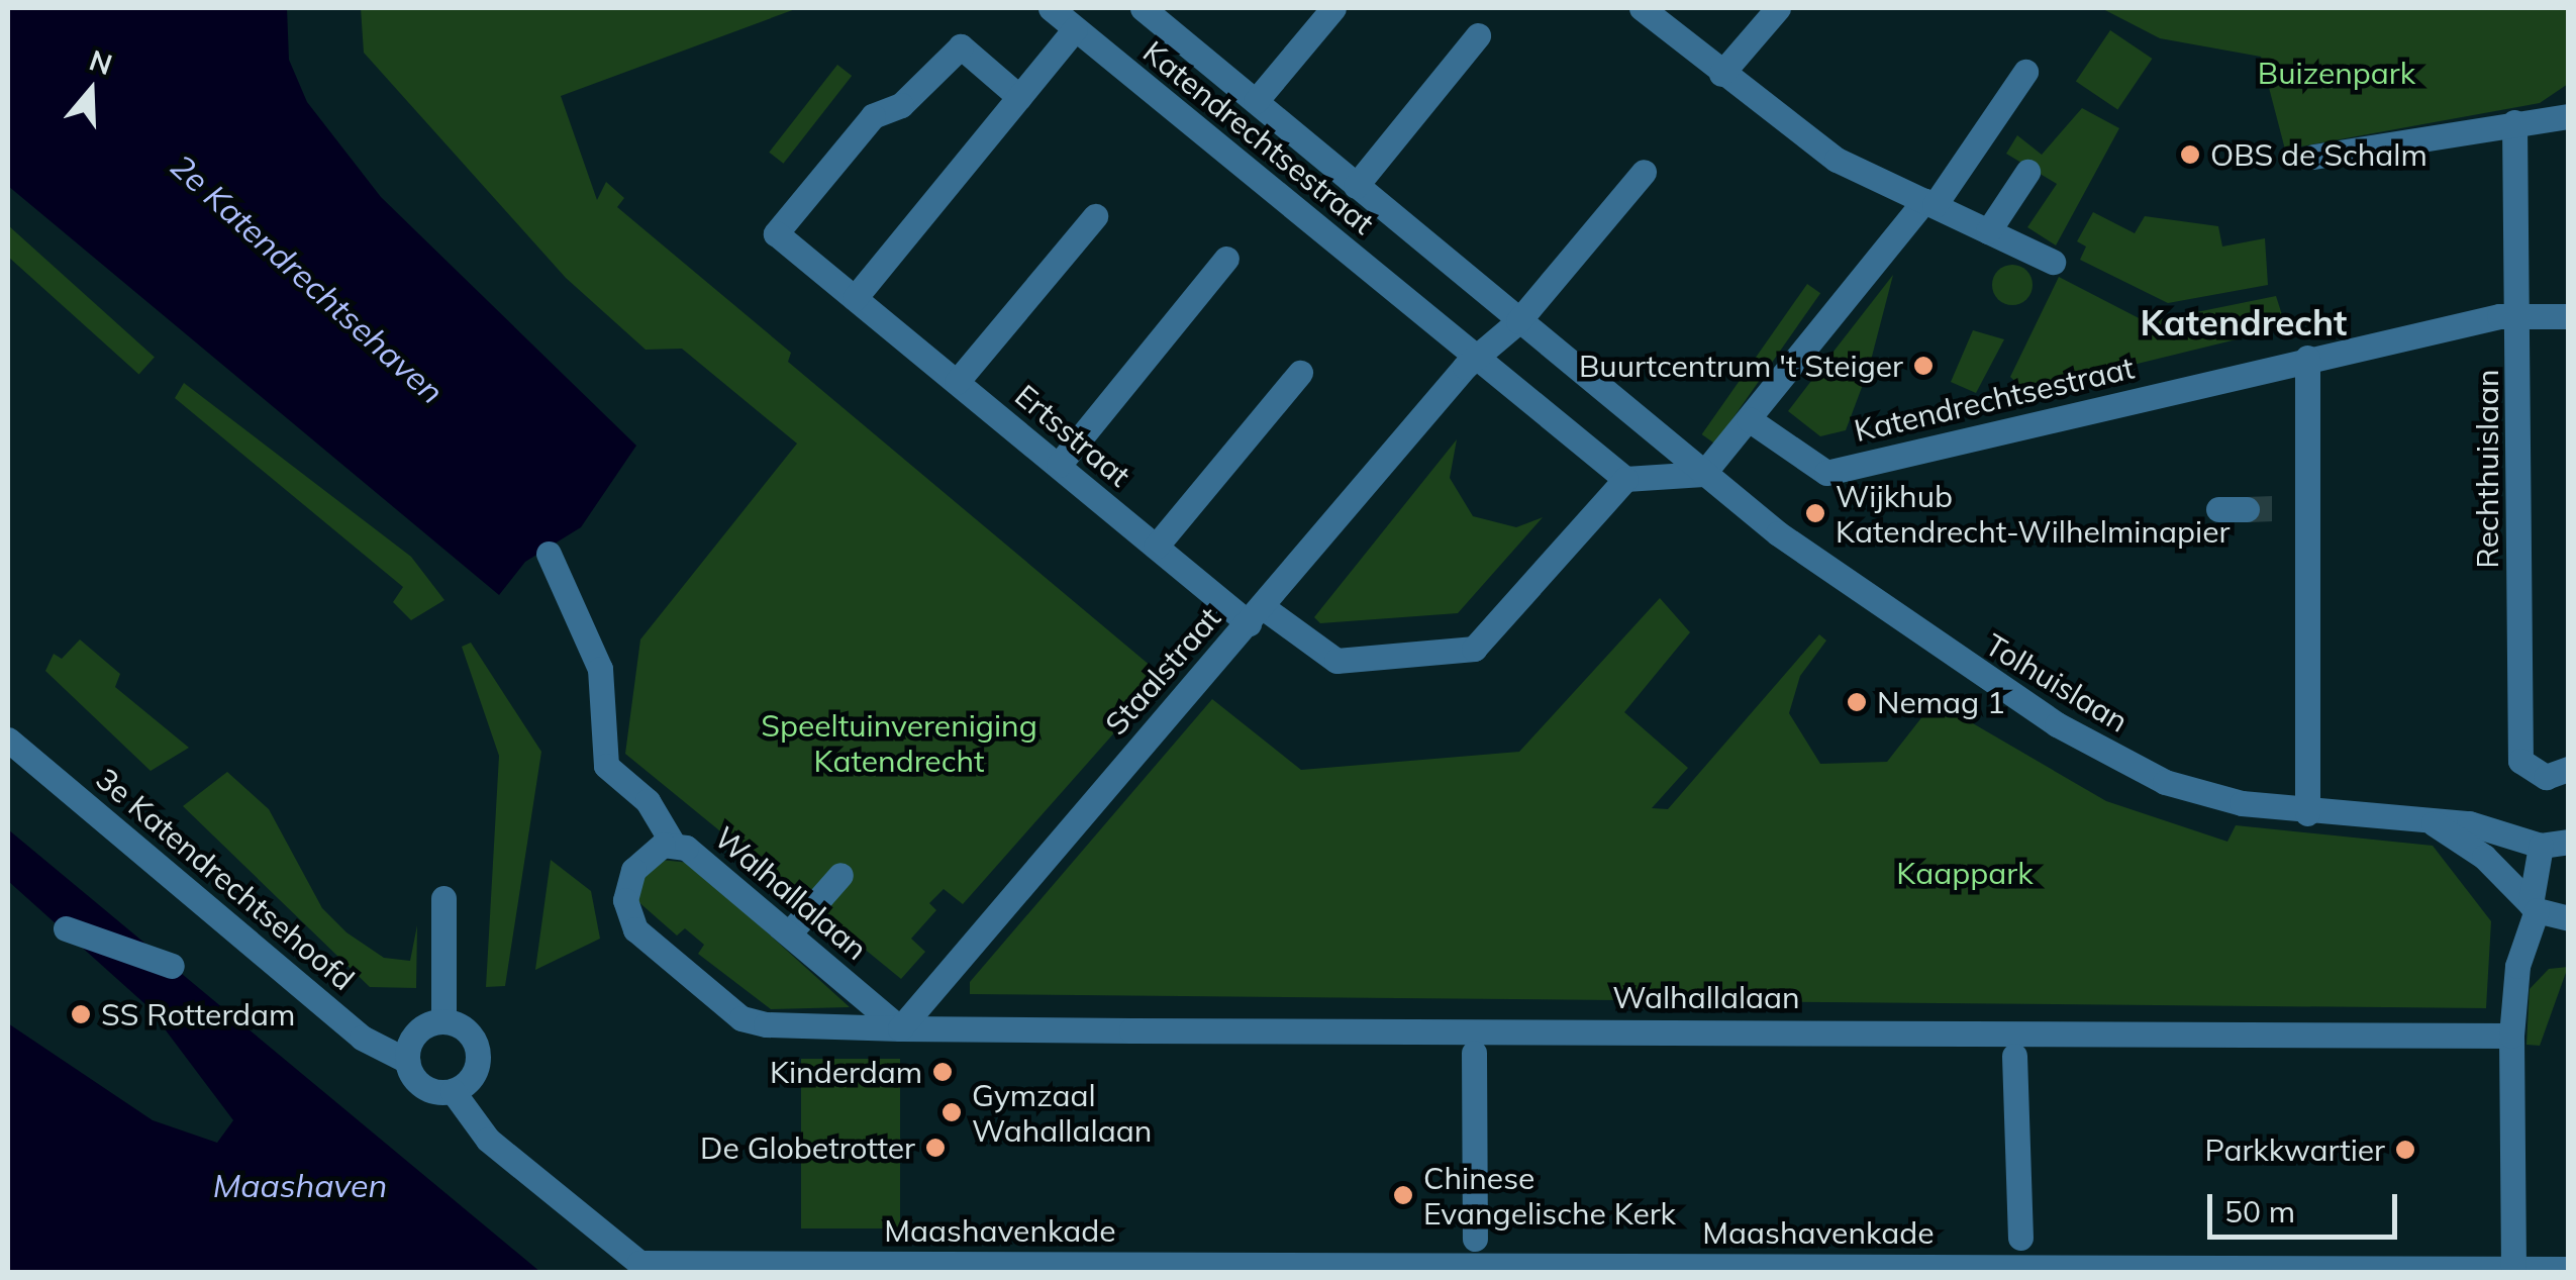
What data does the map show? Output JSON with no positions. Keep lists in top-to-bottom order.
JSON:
{
  "streets": {
    "street": [
      "Katendrechtsestraat",
      "Ertsstraat",
      "Rechthuislaan",
      "Staalstraat",
      "Tolhuislaan",
      "3e Katendrechtsehoofd",
      "Walhallalaan",
      "Maashavenkade"
    ]
  },
  "crossings": [
    ["Katendrechtsestraat", "Ertsstraat"],
    ["Katendrechtsestraat", "Rechthuislaan"],
    ["Katendrechtsestraat", "Staalstraat"],
    ["Katendrechtsestraat", "Tolhuislaan"],
    ["Ertsstraat", "Staalstraat"],
    ["Staalstraat", "Walhallalaan"],
    ["3e Katendrechtsehoofd", "Maashavenkade"]
  ],
  "districts": ["Katendrecht"],
  "water": ["2e Katendrechtsehaven", "Maashaven"],
  "parks": ["Buizenpark", "Speeltuinvereniging Katendrecht", "Kaappark"],
  "places": [
    "OBS de Schalm",
    "Buurtcentrum 't Steiger",
    "Wijkhub Katendrecht-Wilhelminapier",
    "Nemag 1",
    "SS Rotterdam",
    "Kinderdam",
    "Gymzaal Wahallalaan",
    "De Globetrotter",
    "Parkkwartier",
    "Chinese Evangelische Kerk"
  ],
  "scale_bar": "50 m",
  "north": "top"
}
